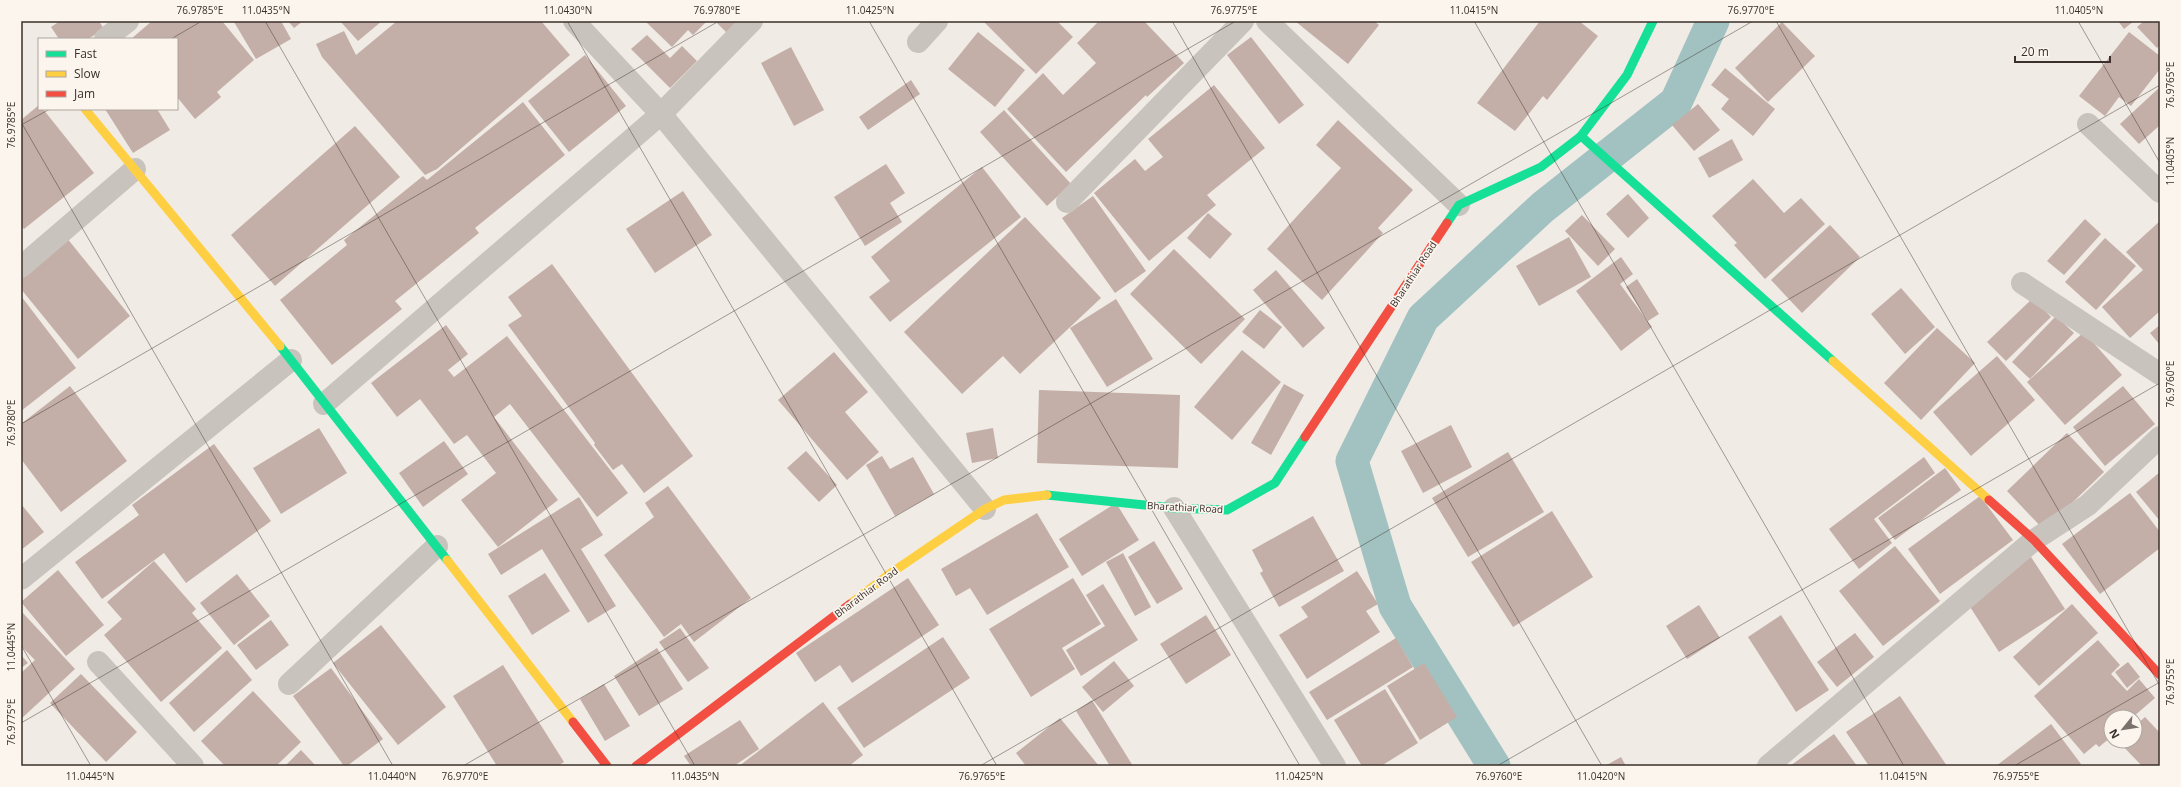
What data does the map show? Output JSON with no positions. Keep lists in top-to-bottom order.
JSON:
{
  "streets": {
    "street": ["Bharathiar Road"]
  },
  "legend": ["Fast", "Slow", "Jam"],
  "scale_bar": "20 m",
  "north": "bottom left",
  "coordinates": [
    "76.9785°E",
    "11.0435°N",
    "11.0430°N",
    "76.9780°E",
    "11.0425°N",
    "76.9775°E",
    "11.0415°N",
    "76.9770°E",
    "11.0405°N",
    "76.9765°E",
    "76.9760°E",
    "11.0445°N",
    "76.9755°E",
    "11.0440°N",
    "11.0420°N"
  ]
}
